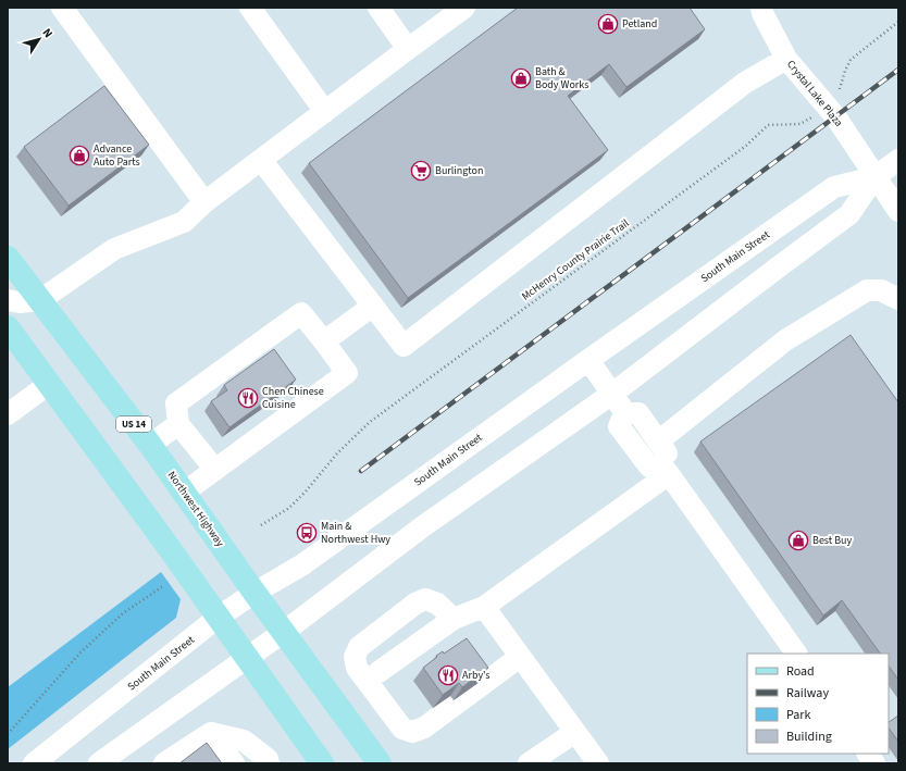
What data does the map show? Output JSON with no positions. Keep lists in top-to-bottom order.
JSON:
{
  "streets": {
    "main road": ["US 14", "Northwest Highway"],
    "street": ["Crystal Lake Plaza", "South Main Street"],
    "path": ["McHenry County Prairie Trail"]
  },
  "crossings": [
    ["Crystal Lake Plaza", "South Main Street"],
    ["Crystal Lake Plaza", "McHenry County Prairie Trail"],
    ["South Main Street", "Northwest Highway"]
  ],
  "places": {
    "shop": [
      "Petland",
      "Bath & Body Works",
      "Advance Auto Parts",
      "Best Buy"
    ],
    "supermarket": ["Burlington"],
    "restaurant": ["Chen Chinese Cuisine", "Arby's"],
    "bus stop": ["Main & Northwest Hwy"]
  },
  "legend": [
    "Road",
    "Railway",
    "Park",
    "Building"
  ],
  "north": "top right"
}
